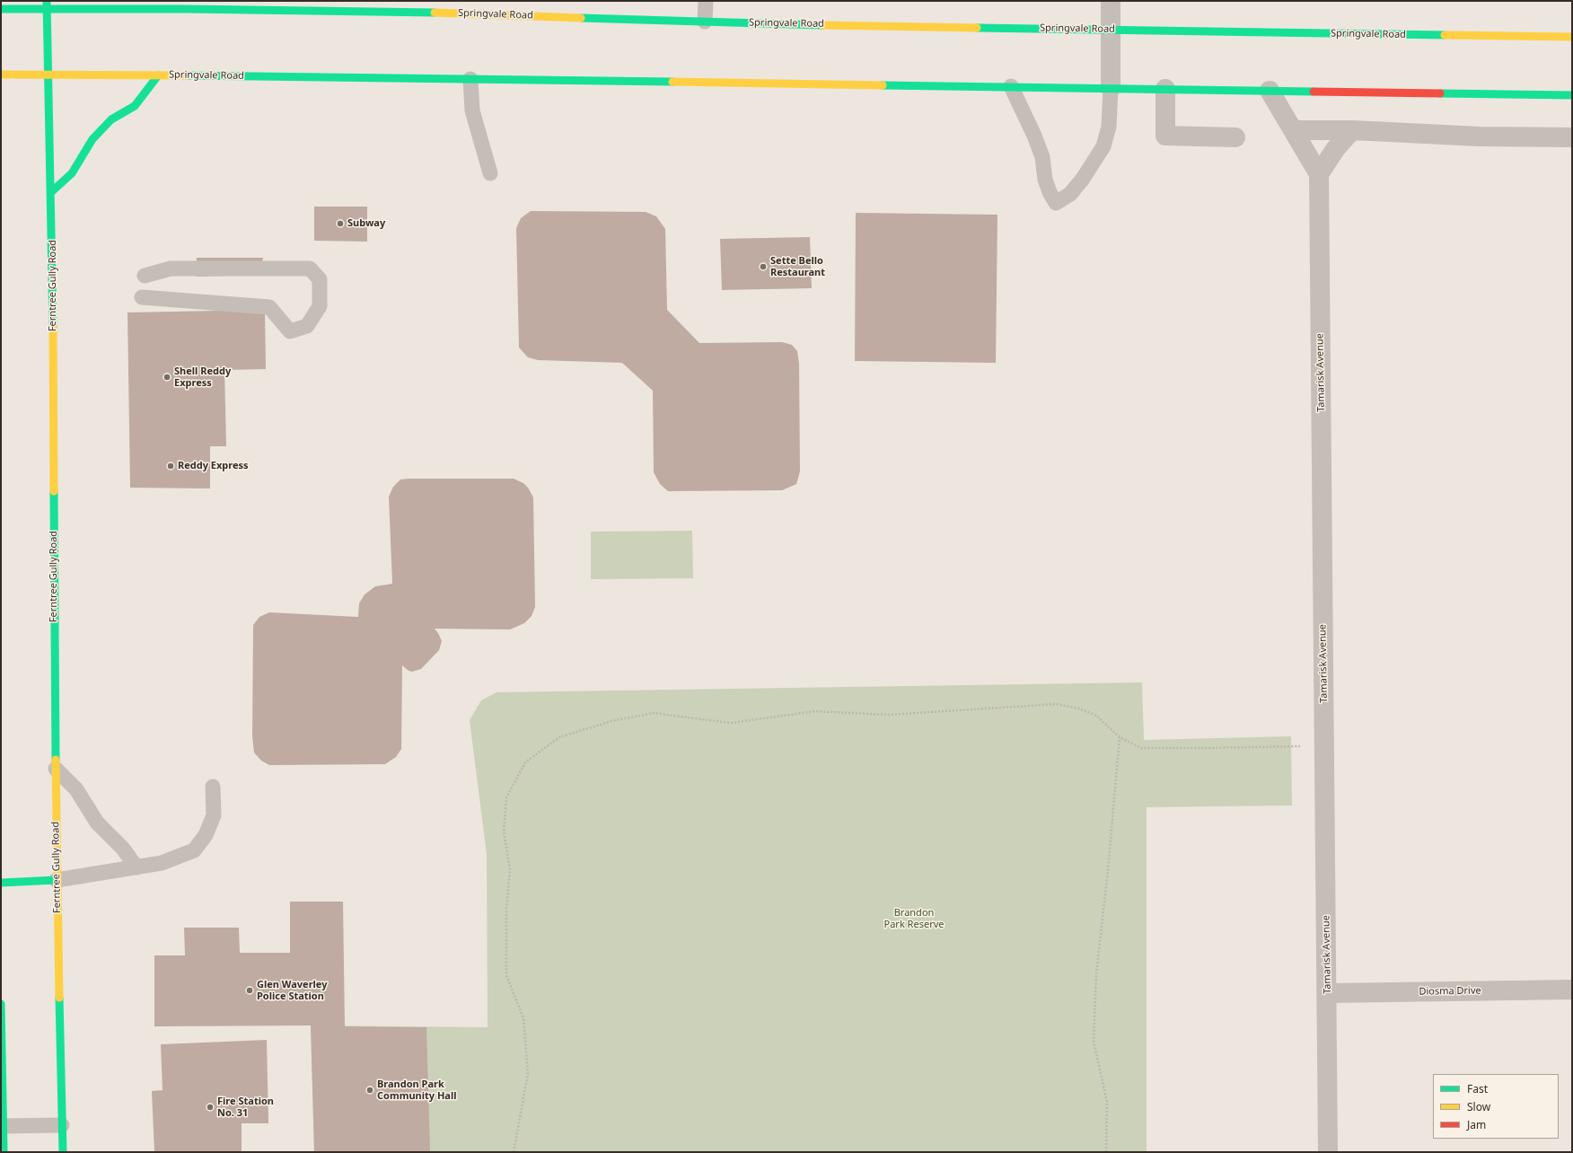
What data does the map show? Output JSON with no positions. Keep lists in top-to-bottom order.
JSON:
{
  "streets": {
    "main road": ["Springvale Road", "Ferntree Gully Road"],
    "street": ["Tamarisk Avenue", "Diosma Drive"]
  },
  "crossings": [
    ["Springvale Road", "Ferntree Gully Road"],
    ["Springvale Road", "Tamarisk Avenue"],
    ["Tamarisk Avenue", "Diosma Drive"]
  ],
  "parks": ["Brandon Park Reserve"],
  "places": [
    "Subway",
    "Sette Bello Restaurant",
    "Shell Reddy Express",
    "Reddy Express",
    "Glen Waverley Police Station",
    "Brandon Park Community Hall",
    "Fire Station No. 31"
  ],
  "legend": ["Fast", "Slow", "Jam"]
}
